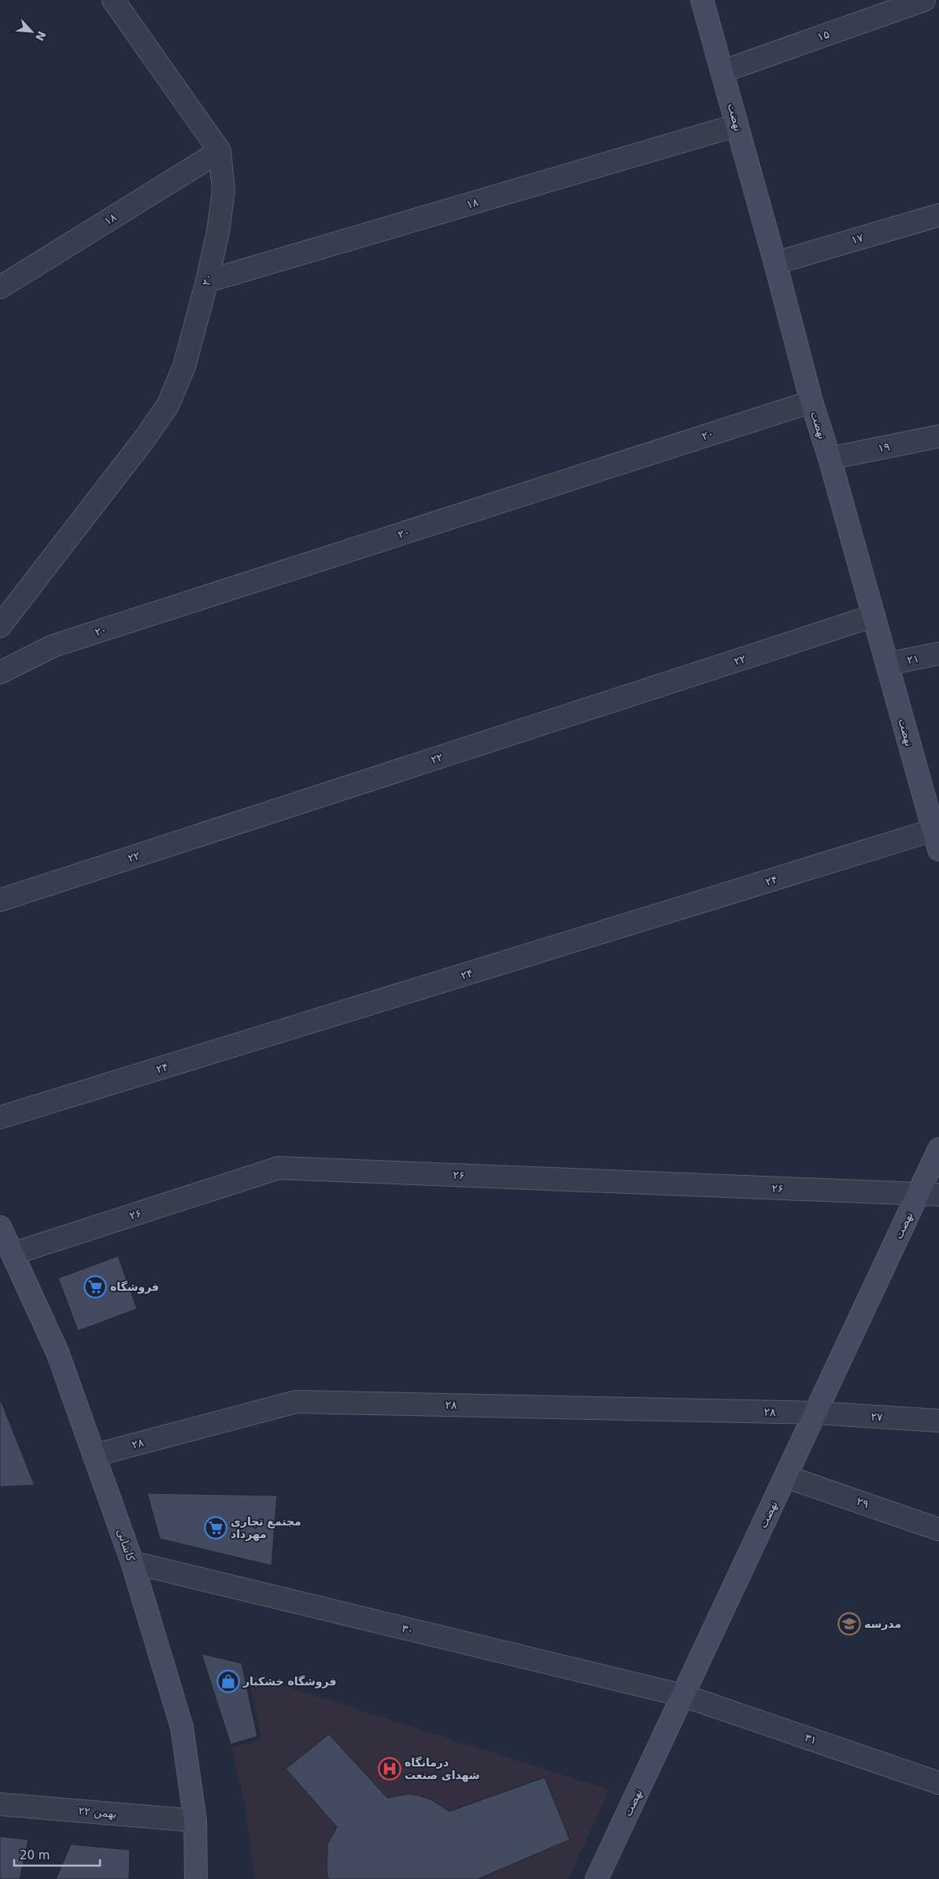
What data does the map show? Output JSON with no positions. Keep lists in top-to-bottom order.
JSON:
{
  "streets": {
    "main road": ["نهضت", "کاشانی"],
    "street": [
      "۱۵",
      "۱۸",
      "۱۷",
      "۲۰",
      "۱۹",
      "۲۱",
      "۲۲",
      "۲۴",
      "۲۶",
      "۲۸",
      "۲۷",
      "۲۹",
      "۳۰",
      "۳۱",
      "۲۲ بهمن"
    ]
  },
  "crossings": [
    ["۱۵", "نهضت"],
    ["نهضت", "۱۸"],
    ["نهضت", "۱۷"],
    ["نهضت", "۲۰"],
    ["نهضت", "۱۹"],
    ["نهضت", "۲۱"],
    ["نهضت", "۲۲"],
    ["نهضت", "۲۴"],
    ["نهضت", "۲۶"],
    ["نهضت", "۲۸"],
    ["نهضت", "۲۷"],
    ["نهضت", "۲۹"],
    ["نهضت", "۳۰"],
    ["نهضت", "۳۱"],
    ["۱۸", "۲۰"],
    ["۲۶", "کاشانی"],
    ["۲۸", "۲۷"],
    ["۲۸", "کاشانی"],
    ["کاشانی", "۳۰"],
    ["کاشانی", "۲۲ بهمن"],
    ["۳۰", "۳۱"]
  ],
  "places": {
    "supermarket": ["فروشگاه", "مجتمع تجاری مهرداد"],
    "school or university": ["مدرسه"],
    "shop": ["فروشگاه خشکبار"],
    "hospital": ["درمانگاه شهدای صنعت"]
  },
  "scale_bar": "20 m",
  "north": "bottom right"
}
